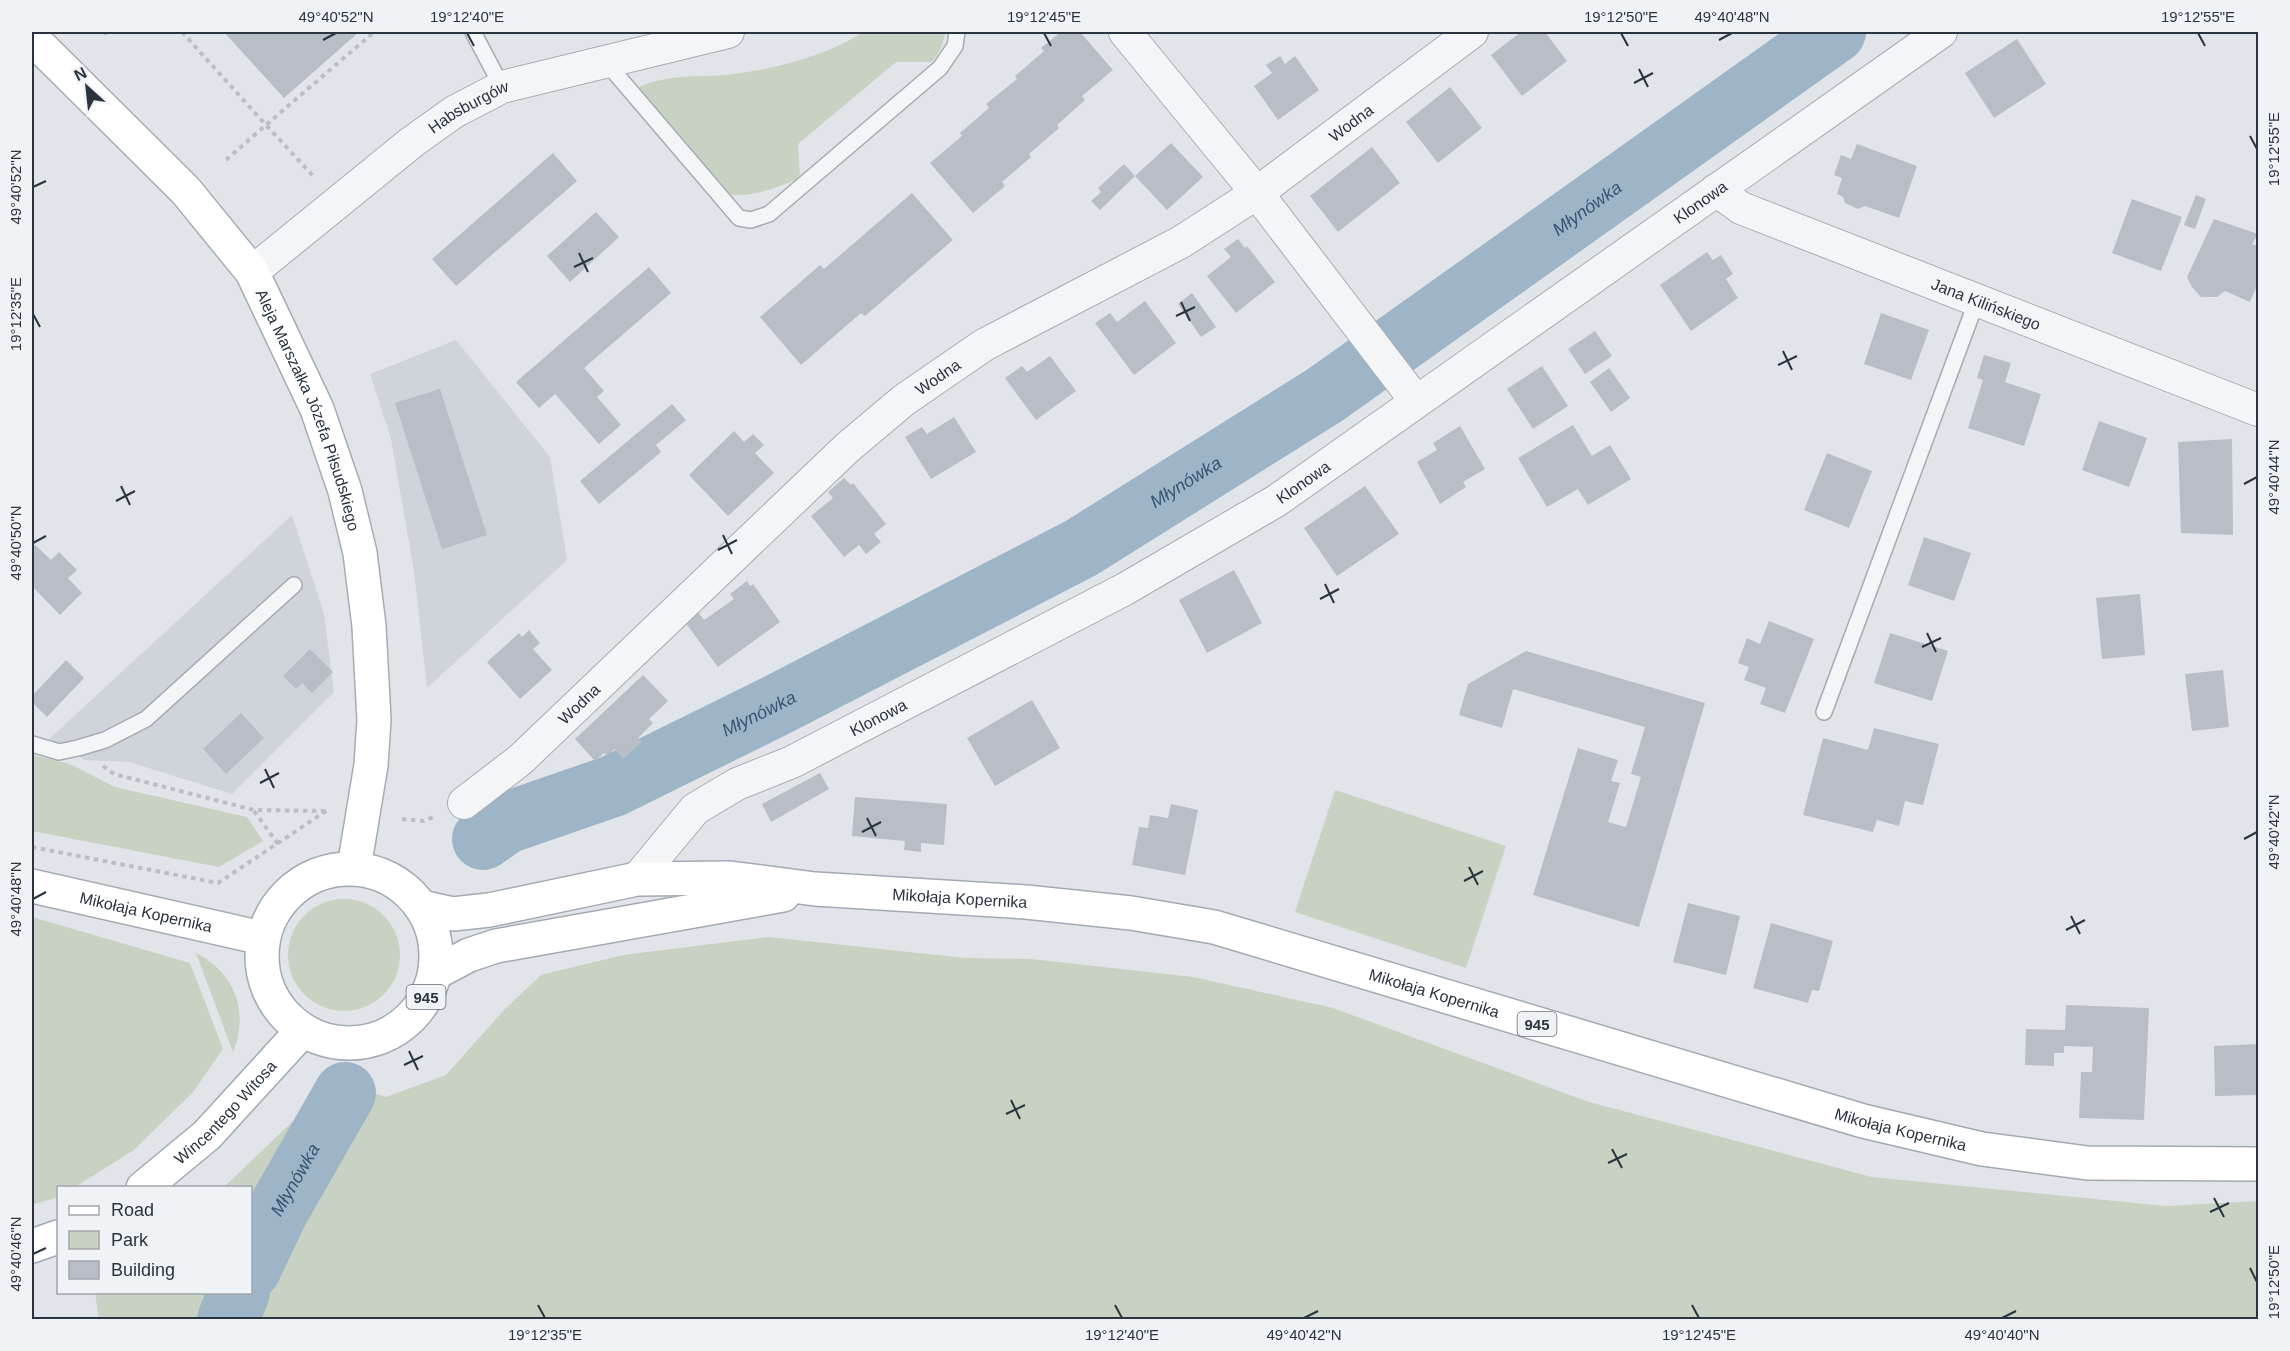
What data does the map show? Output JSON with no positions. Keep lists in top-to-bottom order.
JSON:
{
  "streets": {
    "main road": [
      "Aleja Marszałka Józefa Piłsudskiego",
      "Mikołaja Kopernika",
      "945",
      "Wincentego Witosa"
    ],
    "street": [
      "Habsburgów",
      "Wodna",
      "Klonowa",
      "Jana Kilińskiego"
    ]
  },
  "crossings": [
    ["Habsburgów", "Aleja Marszałka Józefa Piłsudskiego"],
    ["Klonowa", "Jana Kilińskiego"],
    ["Klonowa", "Mikołaja Kopernika"],
    ["Aleja Marszałka Józefa Piłsudskiego", "Mikołaja Kopernika"],
    ["Aleja Marszałka Józefa Piłsudskiego", "945"],
    ["Aleja Marszałka Józefa Piłsudskiego", "Wincentego Witosa"],
    ["Mikołaja Kopernika", "945"],
    ["Mikołaja Kopernika", "Wincentego Witosa"],
    ["945", "Wincentego Witosa"]
  ],
  "water": ["Młynówka"],
  "legend": ["Road", "Park", "Building"],
  "north": "top left",
  "coordinates": [
    "49°40'52\"N",
    "19°12'40\"E",
    "19°12'45\"E",
    "19°12'50\"E",
    "49°40'48\"N",
    "19°12'55\"E",
    "19°12'35\"E",
    "49°40'44\"N",
    "49°40'50\"N",
    "49°40'42\"N",
    "49°40'46\"N",
    "49°40'40\"N"
  ]
}
